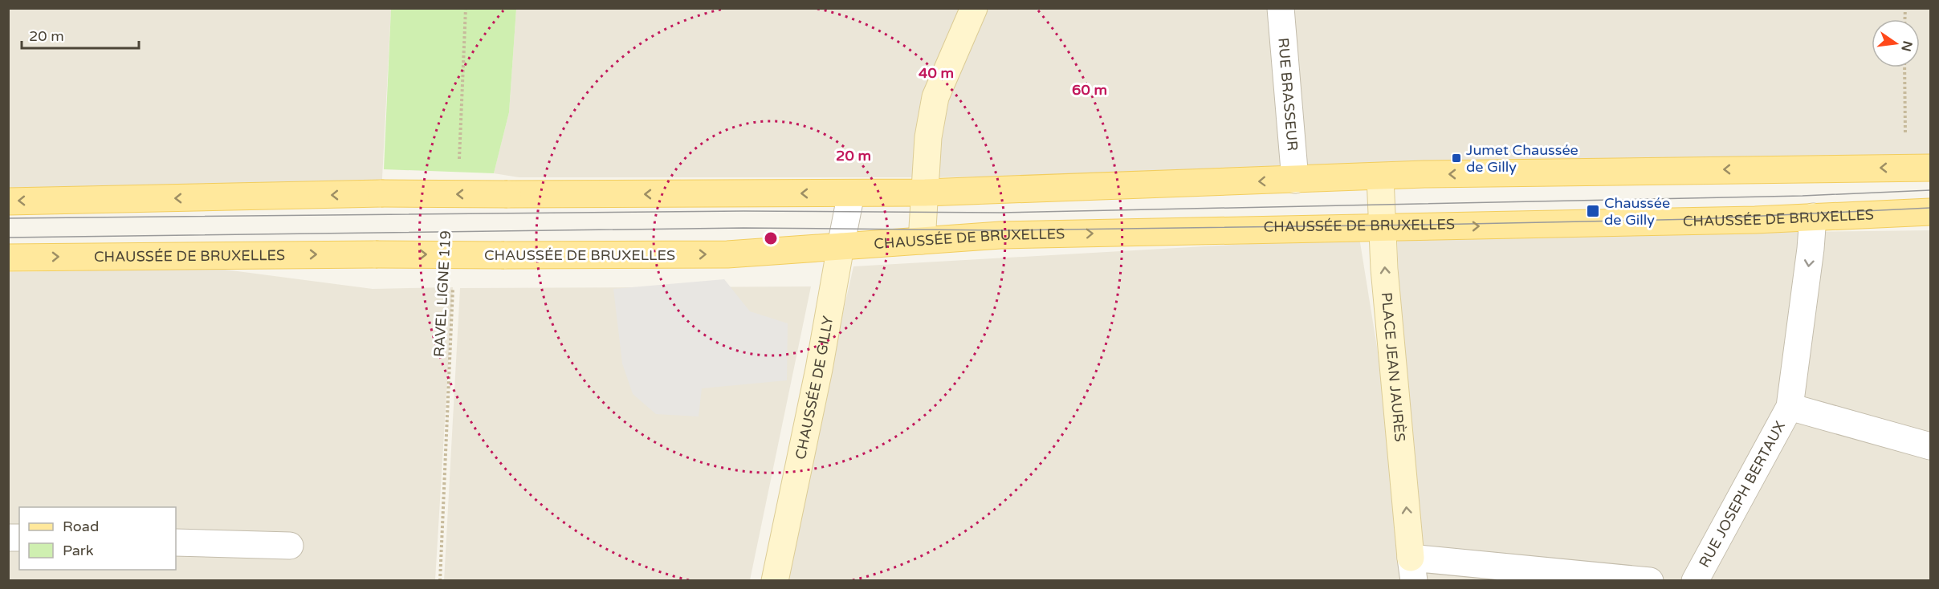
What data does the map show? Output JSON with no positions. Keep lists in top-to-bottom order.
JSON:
{
  "streets": {
    "main road": ["CHAUSSÉE DE BRUXELLES"],
    "street": [
      "RUE BRASSEUR",
      "PLACE JEAN JAURÈS",
      "CHAUSSÉE DE GILLY",
      "RUE JOSEPH BERTAUX"
    ],
    "path": ["RAVEL LIGNE 119"]
  },
  "crossings": [
    ["CHAUSSÉE DE BRUXELLES", "PLACE JEAN JAURÈS"],
    ["CHAUSSÉE DE BRUXELLES", "CHAUSSÉE DE GILLY"],
    ["CHAUSSÉE DE BRUXELLES", "RUE JOSEPH BERTAUX"]
  ],
  "one_way": ["PLACE JEAN JAURÈS", "RUE JOSEPH BERTAUX"],
  "places": {
    "transit": ["Jumet Chaussée de Gilly", "Chaussée de Gilly"]
  },
  "legend": ["Road", "Park"],
  "scale_bar": "20 m",
  "north": "right",
  "rings": ["40 m", "60 m", "20 m"]
}
